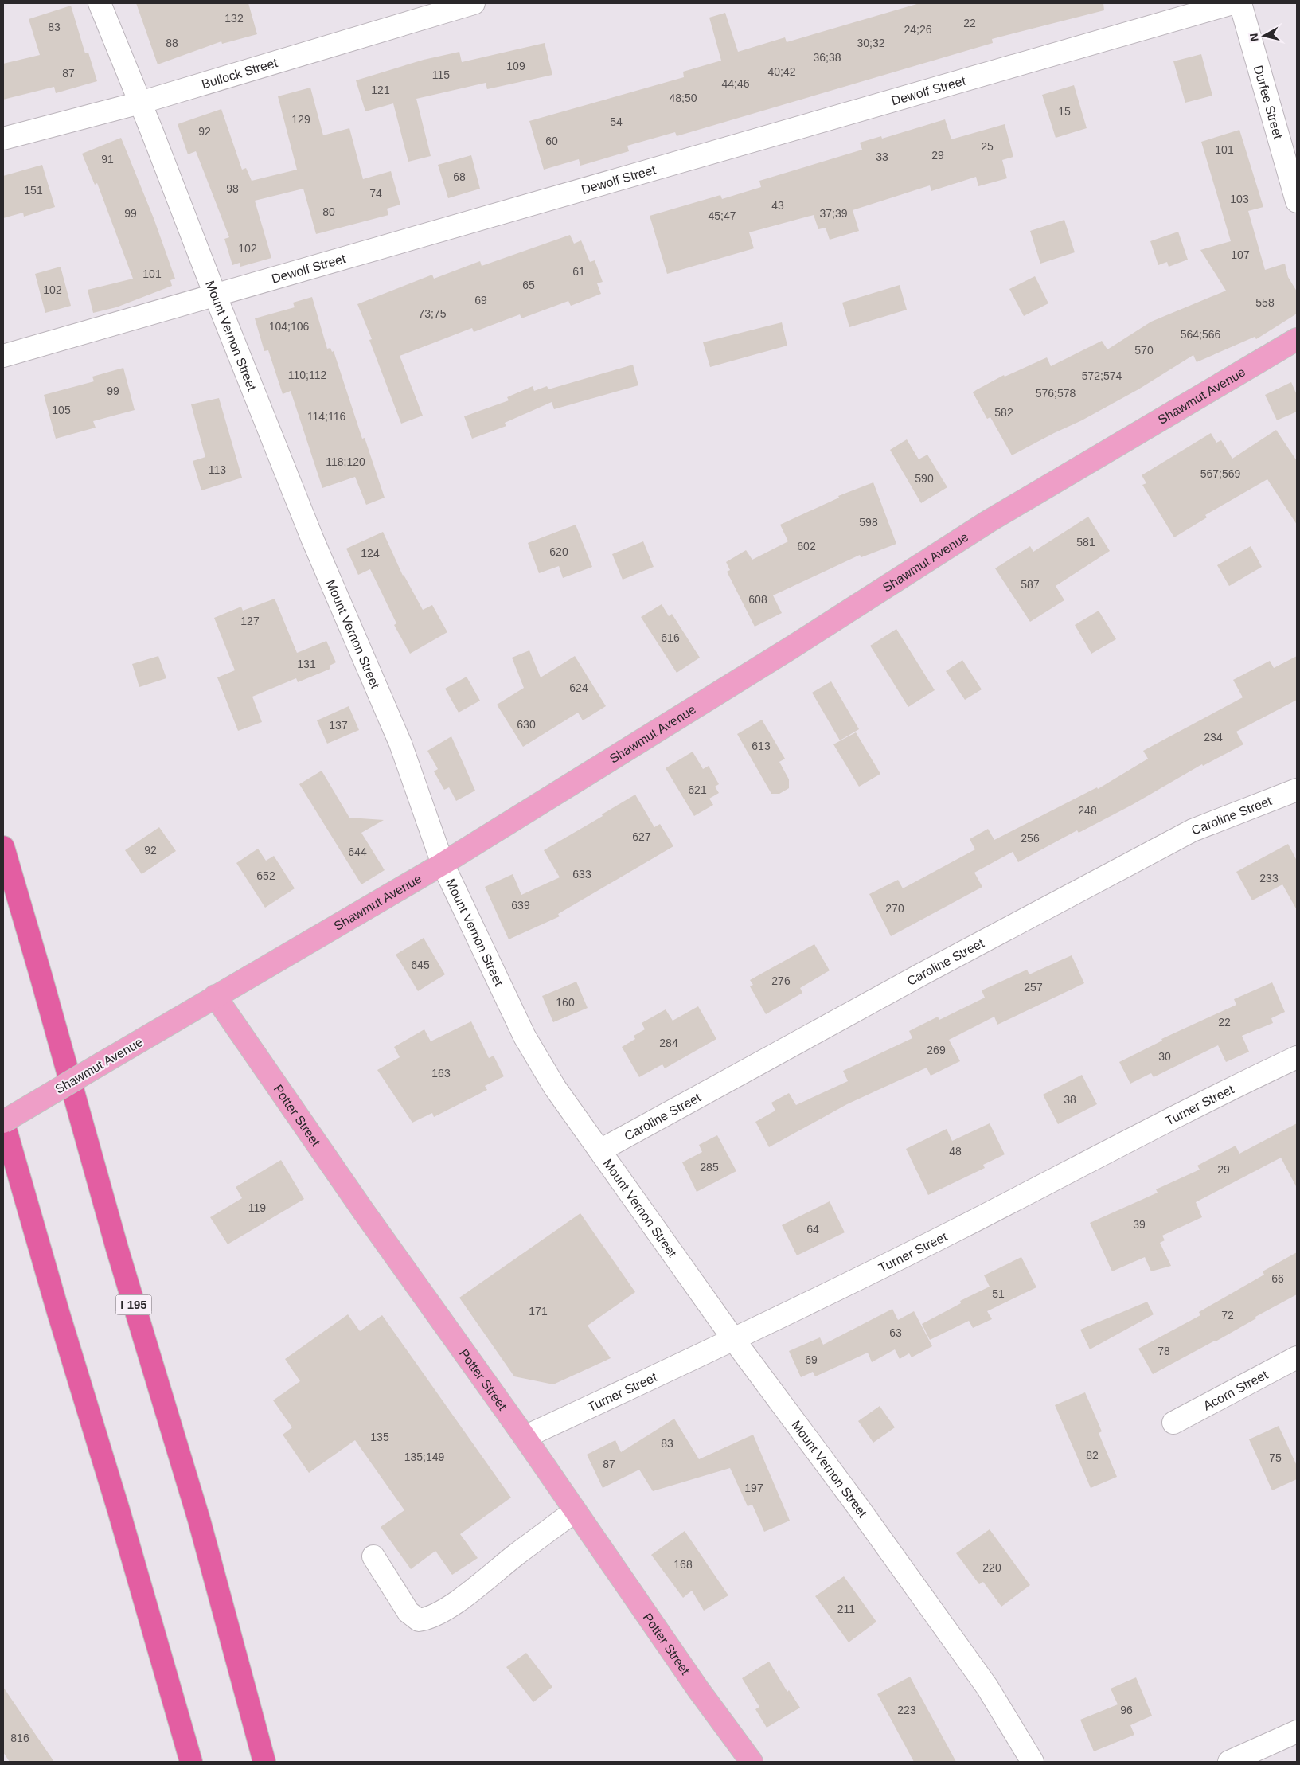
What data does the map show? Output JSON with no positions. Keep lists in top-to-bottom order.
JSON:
{
  "streets": {
    "highway": ["I 195"],
    "main road": ["Shawmut Avenue", "Potter Street"],
    "street": [
      "Bullock Street",
      "Dewolf Street",
      "Durfee Street",
      "Mount Vernon Street",
      "Caroline Street",
      "Turner Street",
      "Acorn Street"
    ]
  },
  "crossings": [
    ["Bullock Street", "Mount Vernon Street"],
    ["Dewolf Street", "Mount Vernon Street"],
    ["Mount Vernon Street", "Shawmut Avenue"],
    ["Mount Vernon Street", "Caroline Street"],
    ["Mount Vernon Street", "Turner Street"],
    ["Shawmut Avenue", "Potter Street"],
    ["Turner Street", "Potter Street"]
  ],
  "house_numbers": [
    "132",
    "22",
    "83",
    "24;26",
    "88",
    "30;32",
    "36;38",
    "109",
    "40;42",
    "87",
    "115",
    "44;46",
    "121",
    "48;50",
    "15",
    "129",
    "54",
    "92",
    "60",
    "25",
    "101",
    "29",
    "33",
    "91",
    "68",
    "98",
    "151",
    "74",
    "103",
    "43",
    "80",
    "99",
    "37;39",
    "45;47",
    "102",
    "107",
    "61",
    "101",
    "65",
    "102",
    "69",
    "558",
    "73;75",
    "104;106",
    "564;566",
    "570",
    "110;112",
    "572;574",
    "99",
    "576;578",
    "105",
    "582",
    "114;116",
    "118;120",
    "113",
    "567;569",
    "590",
    "598",
    "581",
    "602",
    "620",
    "124",
    "587",
    "608",
    "127",
    "616",
    "131",
    "624",
    "630",
    "137",
    "234",
    "613",
    "621",
    "248",
    "627",
    "256",
    "92",
    "644",
    "633",
    "652",
    "233",
    "639",
    "270",
    "645",
    "276",
    "257",
    "160",
    "22",
    "284",
    "269",
    "30",
    "163",
    "38",
    "48",
    "285",
    "29",
    "119",
    "39",
    "64",
    "66",
    "51",
    "171",
    "72",
    "63",
    "78",
    "69",
    "135",
    "83",
    "82",
    "135;149",
    "75",
    "87",
    "197",
    "168",
    "220",
    "211",
    "223",
    "96",
    "816"
  ],
  "north": "left"
}
